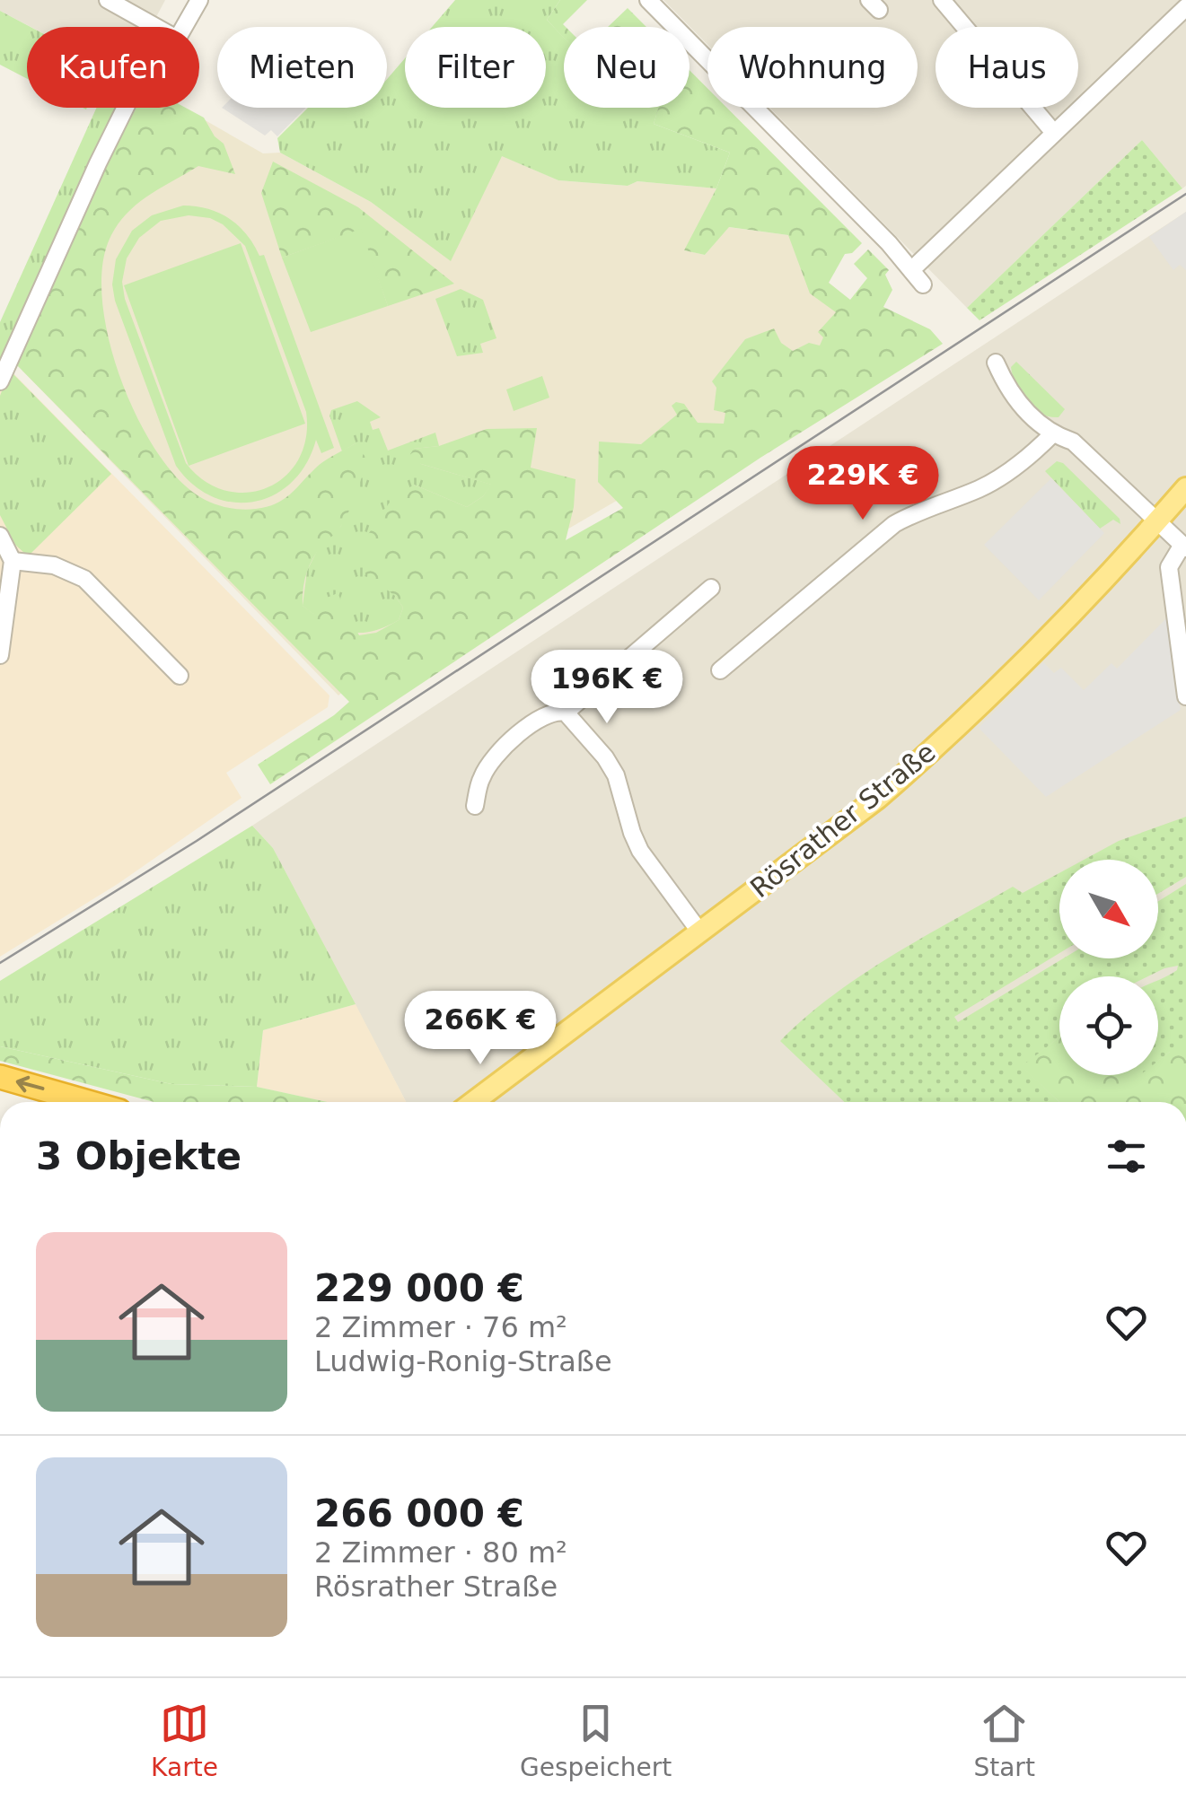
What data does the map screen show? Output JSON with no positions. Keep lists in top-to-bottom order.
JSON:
{
  "streets": {
    "main road": ["Rösrather Straße"]
  },
  "north": "bottom right",
  "page": {
    "chip": [
      "Kaufen",
      "Mieten",
      "Filter",
      "Neu",
      "Wohnung",
      "Haus"
    ],
    "price": ["229K €", "196K €", "266K €"],
    "heading": "3 Objekte",
    "list": [
      {
        "name": "229 000 €",
        "note": "2 Zimmer · 76 m² · Ludwig-Ronig-Straße"
      },
      {
        "name": "266 000 €",
        "note": "2 Zimmer · 80 m² · Rösrather Straße"
      }
    ],
    "tabs": ["Karte", "Gespeichert", "Start"]
  }
}
